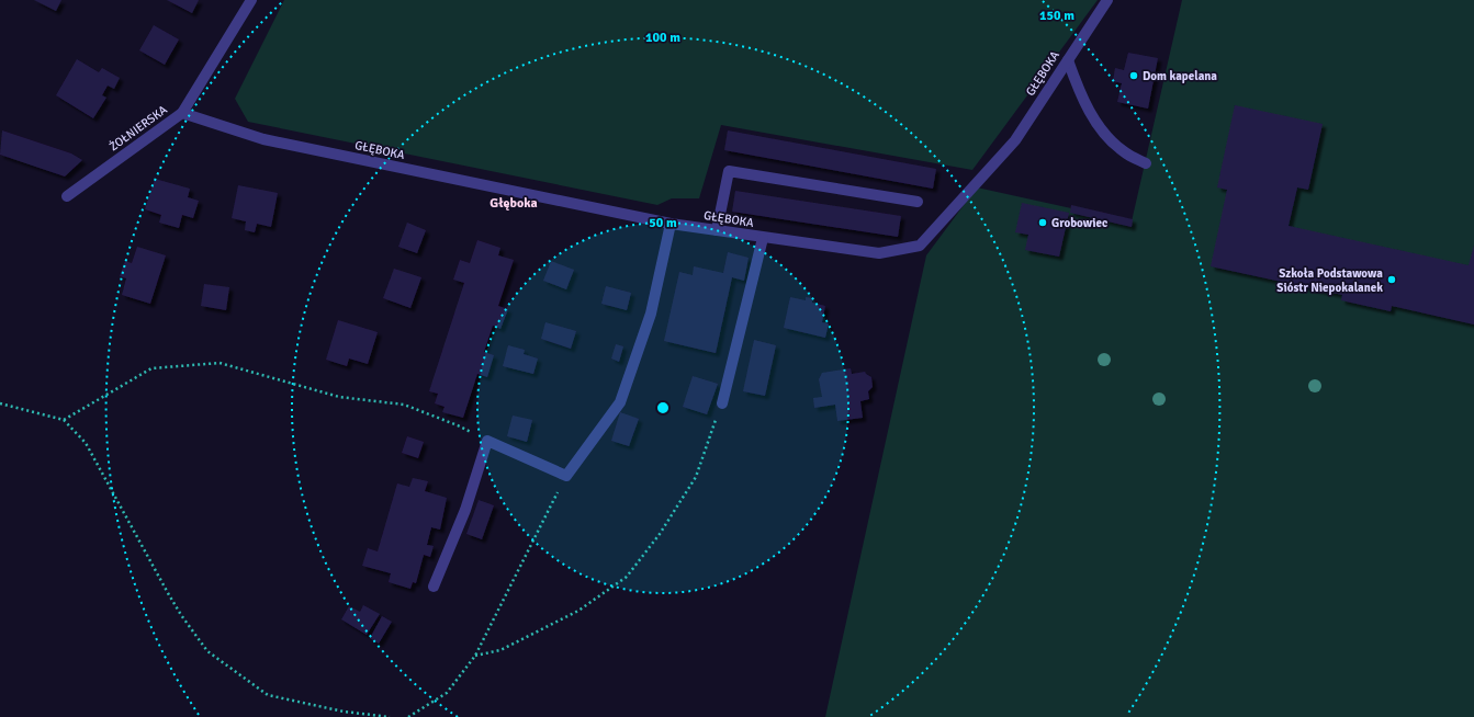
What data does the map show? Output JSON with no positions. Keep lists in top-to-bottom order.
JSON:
{
  "streets": {
    "street": ["GŁĘBOKA", "ŻOŁNIERSKA"]
  },
  "crossings": [
    ["GŁĘBOKA", "ŻOŁNIERSKA"]
  ],
  "districts": ["Głęboka"],
  "places": ["Dom kapelana", "Grobowiec", "Szkoła Podstawowa Sióstr Niepokalanek"],
  "rings": ["150 m", "100 m", "50 m"]
}
